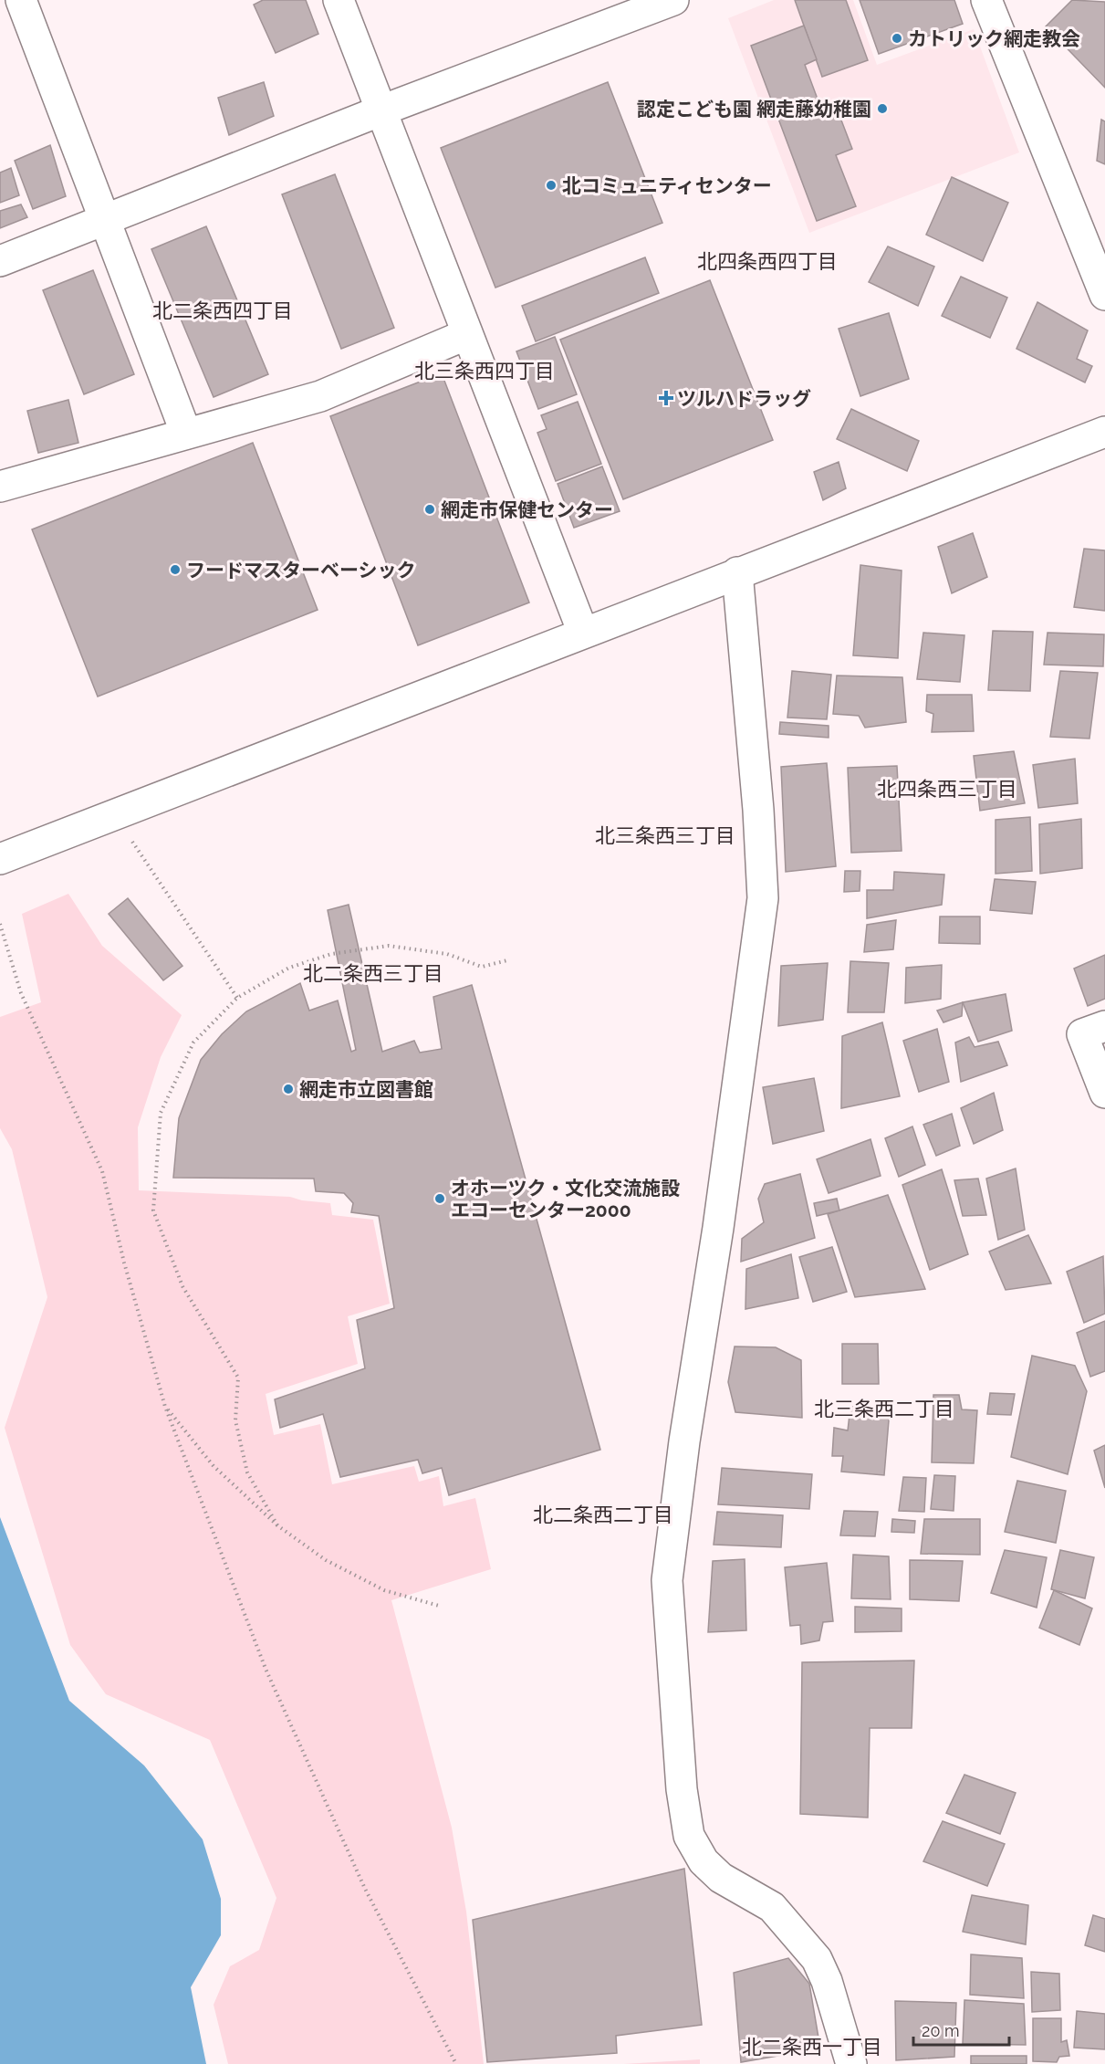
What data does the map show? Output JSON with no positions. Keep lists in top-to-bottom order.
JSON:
{
  "districts": [
    "北四条西四丁目",
    "北二条西四丁目",
    "北三条西四丁目",
    "北四条西三丁目",
    "北三条西三丁目",
    "北二条西三丁目",
    "北三条西二丁目",
    "北二条西二丁目",
    "北二条西一丁目"
  ],
  "places": {
    "other": [
      "カトリック網走教会",
      "認定こども園 網走藤幼稚園",
      "北コミュニティセンター",
      "網走市保健センター",
      "フードマスターベーシック",
      "網走市立図書館",
      "オホーツク・文化交流施設 エコーセンター2000"
    ],
    "health": ["ツルハドラッグ"]
  },
  "scale_bar": "20 m"
}
